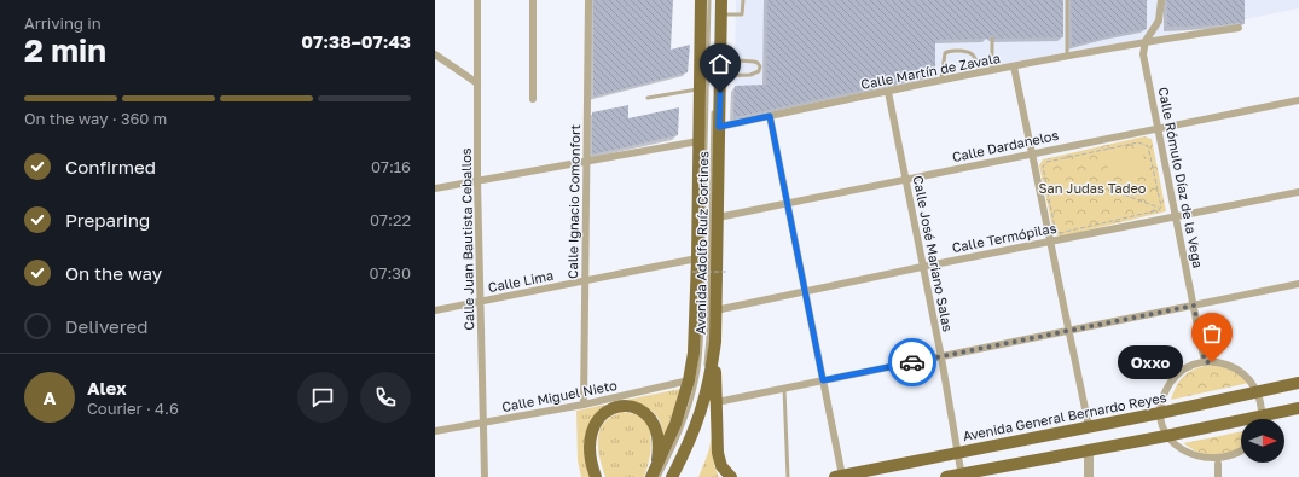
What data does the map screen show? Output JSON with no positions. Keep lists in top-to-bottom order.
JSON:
{
  "streets": {
    "main road": ["Avenida Adolfo Ruíz Cortines", "Avenida General Bernardo Reyes"],
    "street": [
      "Calle Martín de Zavala",
      "Calle Dardanelos",
      "Calle Rómulo Díaz de la Vega",
      "Calle Ignacio Comonfort",
      "Calle Termópilas",
      "Calle Juan Bautista Ceballos",
      "Calle José Mariano Salas",
      "Calle Lima",
      "Calle Miguel Nieto"
    ]
  },
  "crossings": [
    ["Calle Martín de Zavala", "Calle Rómulo Díaz de la Vega"],
    ["Calle Martín de Zavala", "Avenida Adolfo Ruíz Cortines"],
    ["Calle Martín de Zavala", "Calle José Mariano Salas"],
    ["Calle Dardanelos", "Calle Rómulo Díaz de la Vega"],
    ["Calle Dardanelos", "Avenida Adolfo Ruíz Cortines"],
    ["Calle Dardanelos", "Calle José Mariano Salas"],
    ["Calle Rómulo Díaz de la Vega", "Calle Termópilas"],
    ["Calle Ignacio Comonfort", "Calle Lima"],
    ["Calle Ignacio Comonfort", "Calle Miguel Nieto"],
    ["Calle Termópilas", "Avenida Adolfo Ruíz Cortines"],
    ["Calle Termópilas", "Calle José Mariano Salas"],
    ["Calle Juan Bautista Ceballos", "Calle Lima"],
    ["Calle Juan Bautista Ceballos", "Calle Miguel Nieto"],
    ["Avenida Adolfo Ruíz Cortines", "Calle Lima"],
    ["Avenida Adolfo Ruíz Cortines", "Calle Miguel Nieto"],
    ["Calle José Mariano Salas", "Avenida General Bernardo Reyes"]
  ],
  "parks": ["San Judas Tadeo"],
  "places": ["Oxxo"],
  "north": "right",
  "page": {
    "heading": ["2 min", "Arriving in", "07:38–07:43"],
    "panel": ["Alex", "Courier · 4.6"],
    "bar": "On the way · 360 m",
    "list": [
      ["Confirmed", "07:16"],
      ["Preparing", "07:22"],
      ["On the way", "07:30"],
      "Delivered"
    ],
    "bubble": "Oxxo",
    "round": "A"
  }
}
